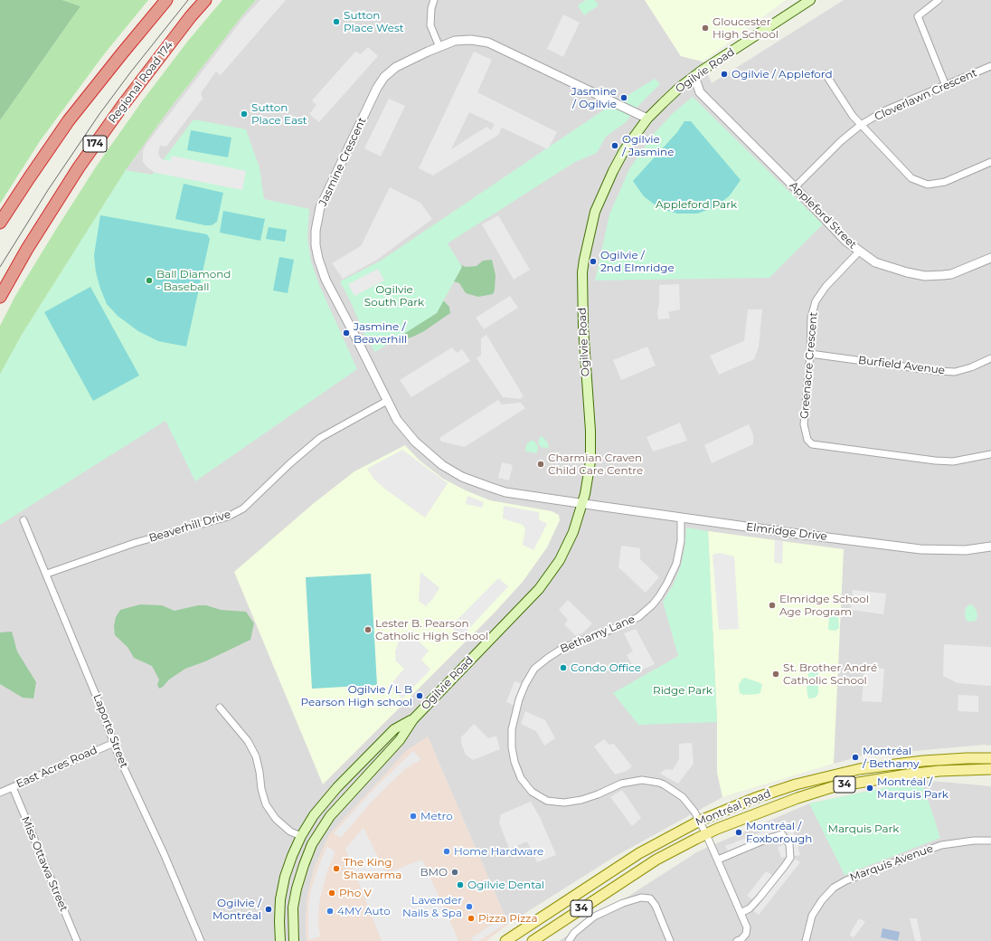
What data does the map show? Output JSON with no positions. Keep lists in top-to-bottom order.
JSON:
{
  "streets": {
    "highway": ["Regional Road 174", "174"],
    "main road": ["Ogilvie Road", "34", "Montréal Road"],
    "street": [
      "Cloverlawn Crescent",
      "Jasmine Crescent",
      "Appleford Street",
      "Greenacre Crescent",
      "Burfield Avenue",
      "Beaverhill Drive",
      "Elmridge Drive",
      "Bethamy Lane",
      "Laporte Street",
      "East Acres Road",
      "Marquis Avenue",
      "Miss Ottawa Street"
    ]
  },
  "crossings": [
    ["Ogilvie Road", "Jasmine Crescent"],
    ["Ogilvie Road", "Appleford Street"],
    ["Ogilvie Road", "Elmridge Drive"],
    ["Cloverlawn Crescent", "Appleford Street"],
    ["Jasmine Crescent", "Beaverhill Drive"],
    ["Jasmine Crescent", "Elmridge Drive"],
    ["Appleford Street", "Greenacre Crescent"],
    ["Greenacre Crescent", "Burfield Avenue"],
    ["Beaverhill Drive", "Laporte Street"],
    ["Elmridge Drive", "Bethamy Lane"],
    ["Bethamy Lane", "Montréal Road"],
    ["Laporte Street", "East Acres Road"],
    ["East Acres Road", "Miss Ottawa Street"]
  ],
  "parks": [
    "Appleford Park",
    "Ogilvie South Park",
    "Ridge Park",
    "Marquis Park"
  ],
  "places": [
    "Sutton Place West",
    "Gloucester High School",
    "Ogilvie / Appleford",
    "Jasmine / Ogilvie",
    "Sutton Place East",
    "Ogilvie / Jasmine",
    "Ogilvie / 2nd Elmridge",
    "Ball Diamond - Baseball",
    "Jasmine / Beaverhill",
    "Charmian Craven Child Care Centre",
    "Elmridge School Age Program",
    "Lester B. Pearson Catholic High School",
    "Condo Office",
    "St. Brother André Catholic School",
    "Ogilvie / L B Pearson High school",
    "Montréal / Bethamy",
    "Montréal / Marquis Park",
    "Metro",
    "Montréal / Foxborough",
    "Home Hardware",
    "The King Shawarma",
    "BMO",
    "Ogilvie Dental",
    "Pho V",
    "Lavender Nails & Spa",
    "Ogilvie / Montréal",
    "4MY Auto",
    "Pizza Pizza"
  ]
}
